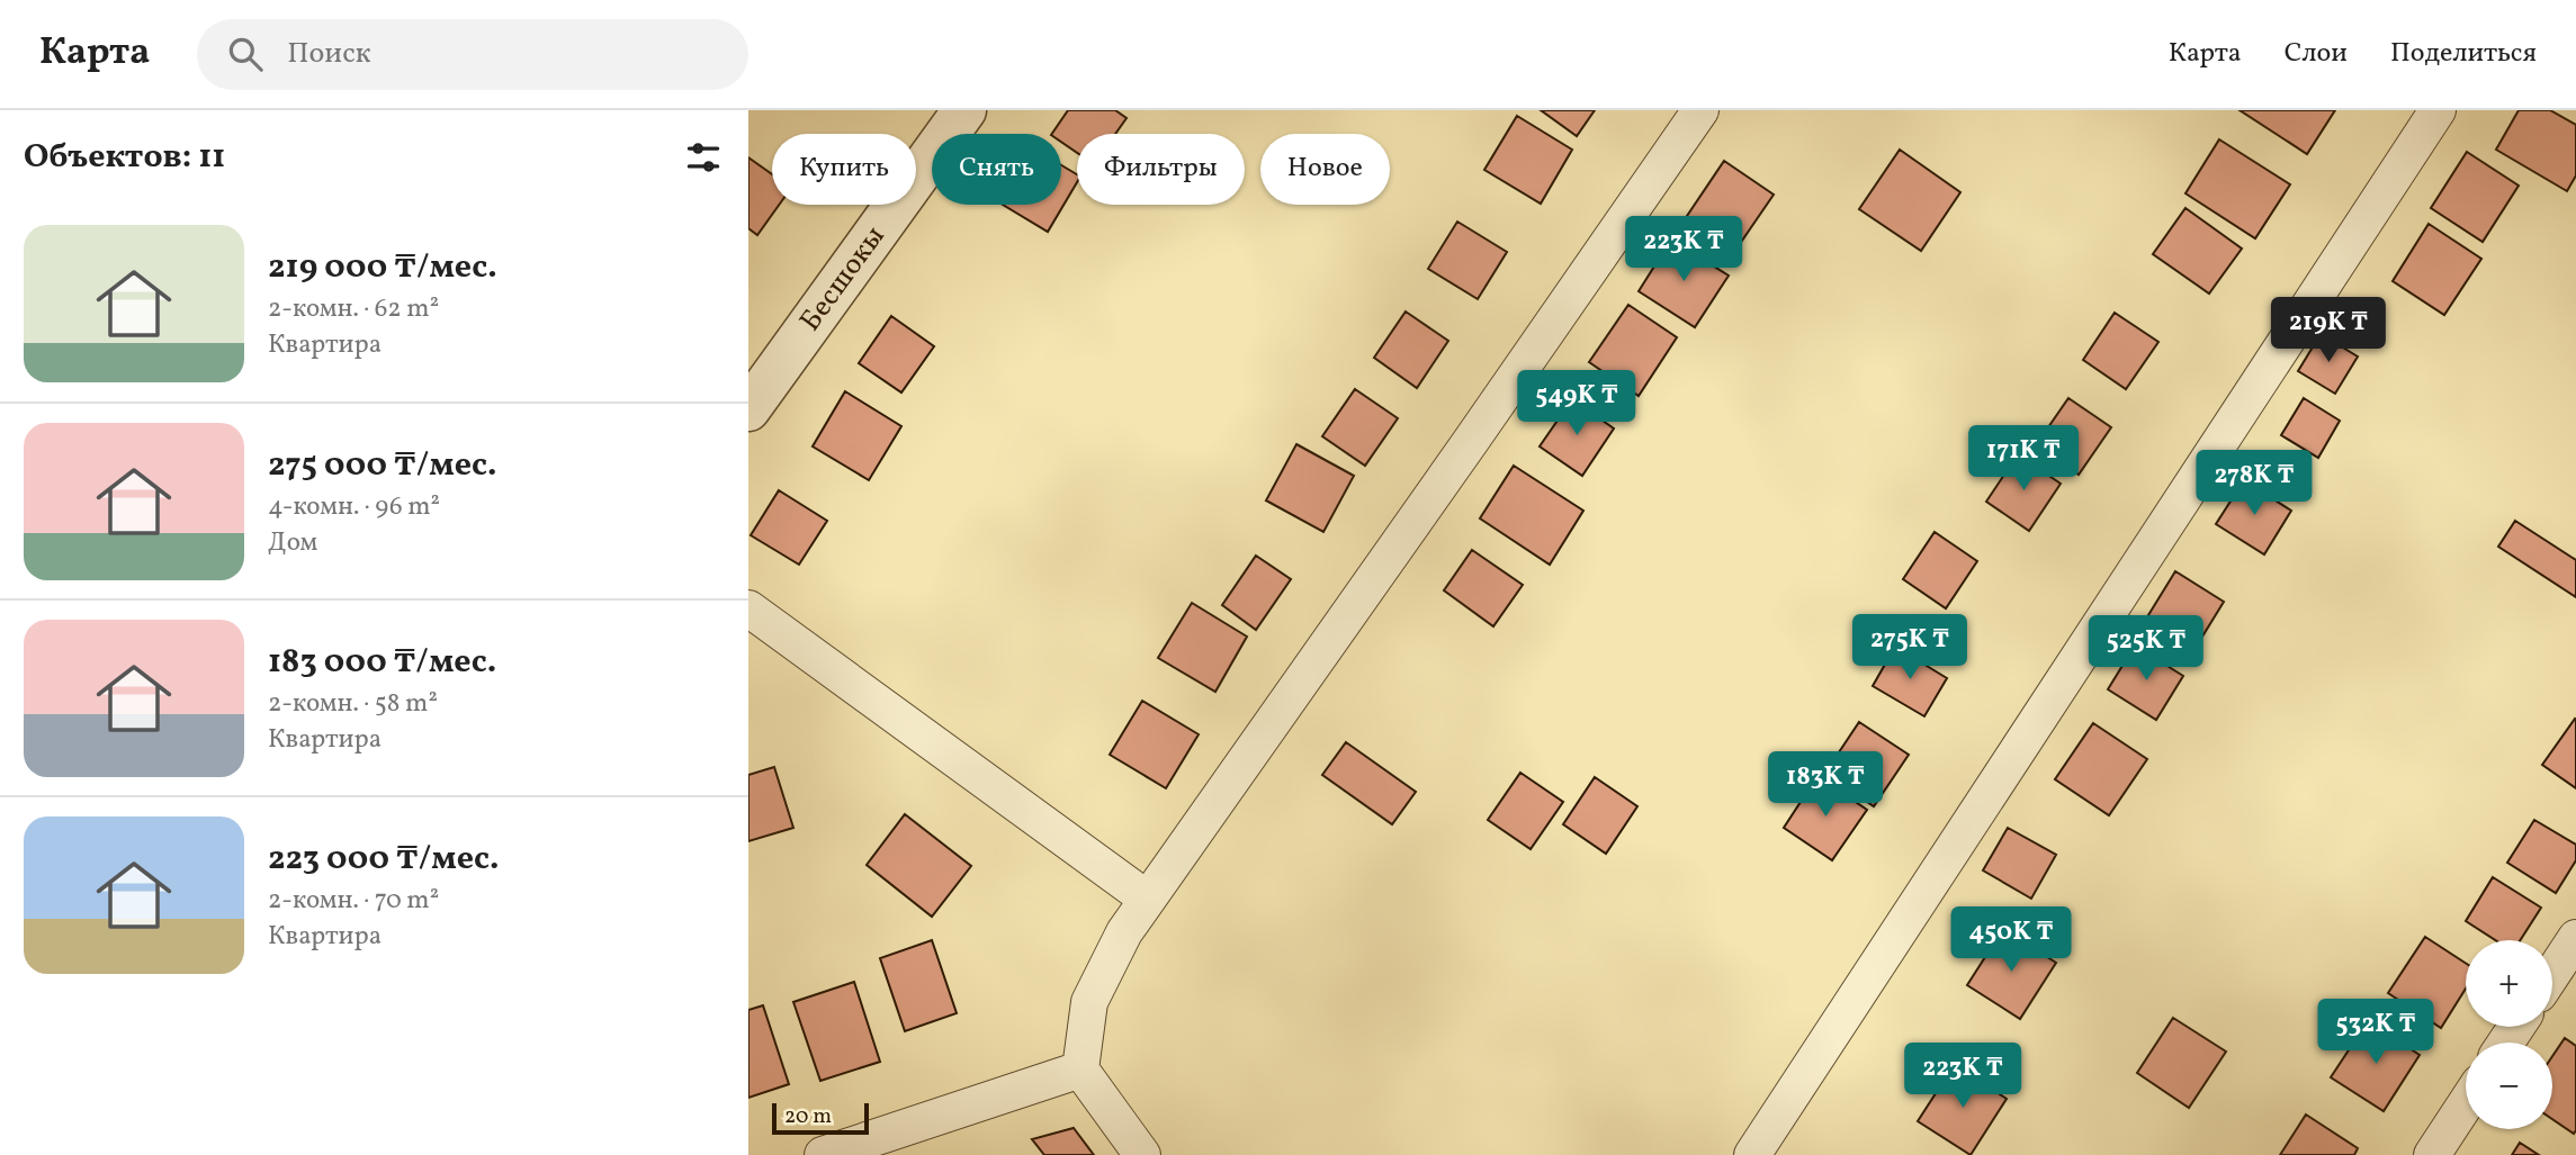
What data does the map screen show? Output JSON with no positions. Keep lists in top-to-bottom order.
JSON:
{
  "streets": {
    "street": ["Бесшокы"]
  },
  "scale_bar": "20 m",
  "page": {
    "header": "Карта",
    "search": "Поиск",
    "nav": ["Карта", "Слои", "Поделиться"],
    "heading": "Объектов: 11",
    "chip": [
      "Купить",
      "Снять",
      "Фильтры",
      "Новое"
    ],
    "list": [
      {
        "name": "219 000 ₸/мес.",
        "note": "2-комн. · 62 m² · Квартира"
      },
      {
        "name": "275 000 ₸/мес.",
        "note": "4-комн. · 96 m² · Дом"
      },
      {
        "name": "183 000 ₸/мес.",
        "note": "2-комн. · 58 m² · Квартира"
      },
      {
        "name": "223 000 ₸/мес.",
        "note": "2-комн. · 70 m² · Квартира"
      }
    ],
    "price": [
      "223K ₸",
      "219K ₸",
      "549K ₸",
      "171K ₸",
      "278K ₸",
      "275K ₸",
      "525K ₸",
      "183K ₸",
      "450K ₸",
      "532K ₸",
      "223K ₸"
    ],
    "map_buttons": ["+", "−"],
    "scale": "20 m"
  }
}
